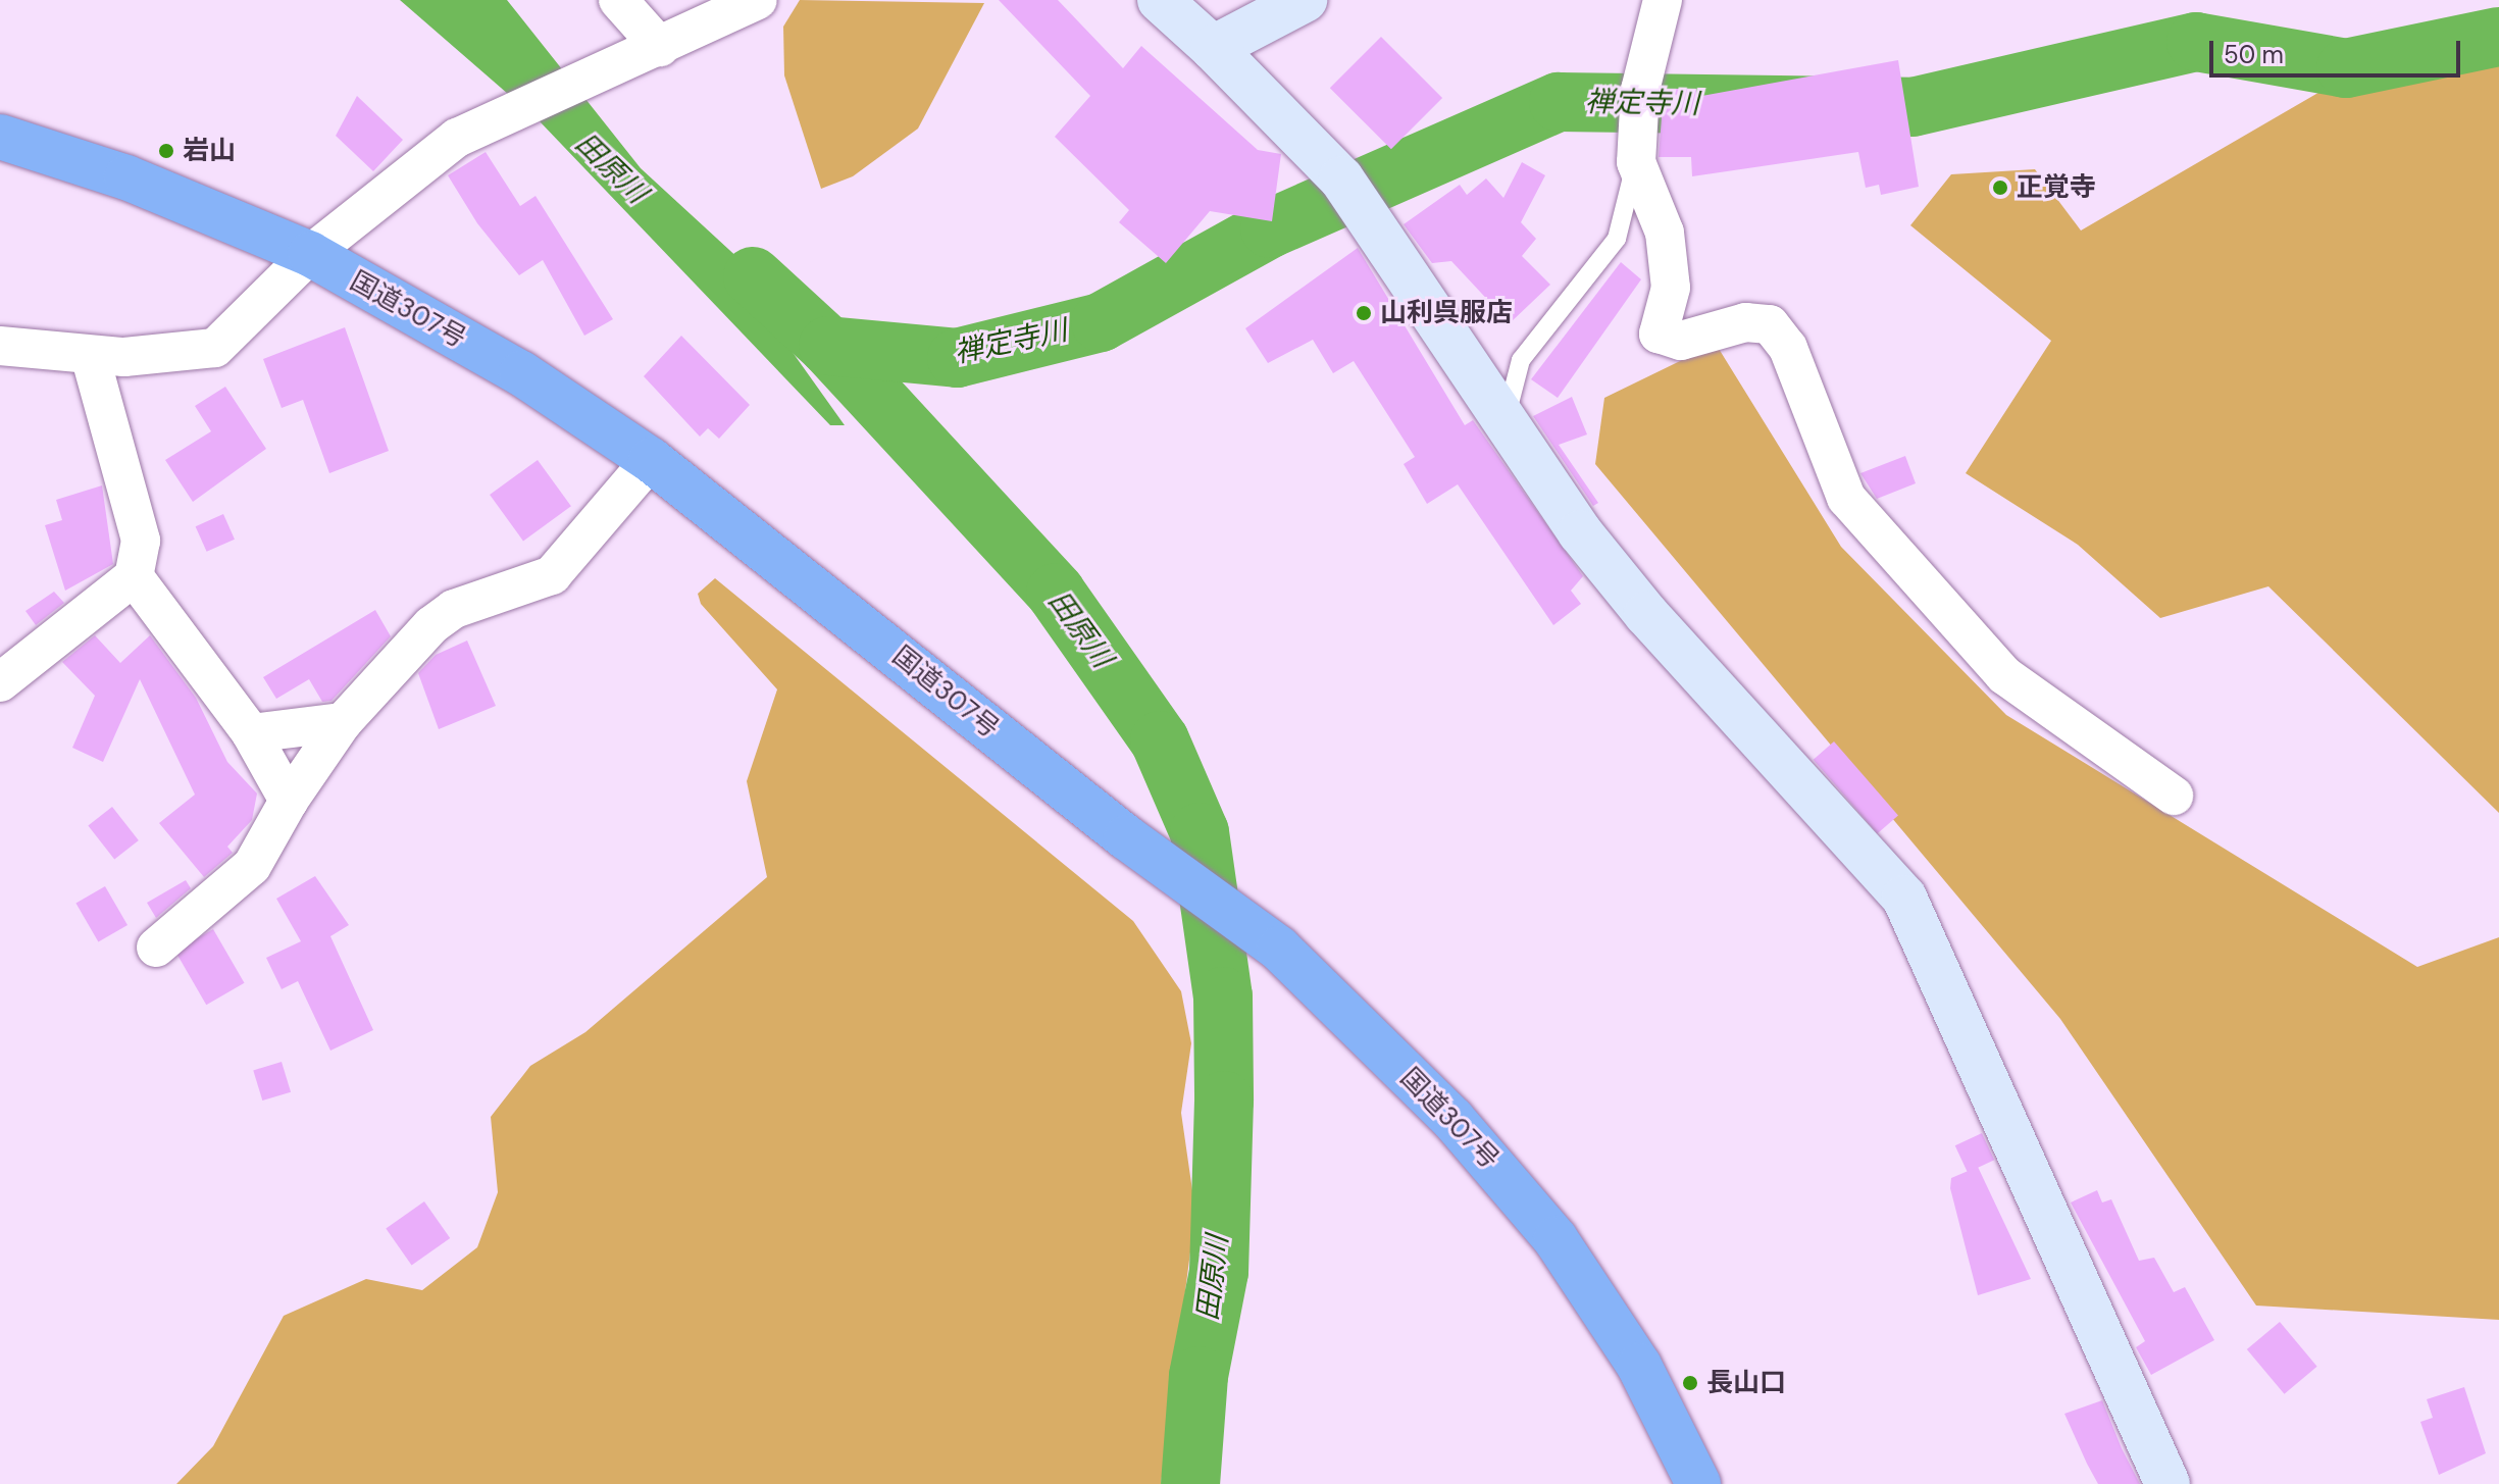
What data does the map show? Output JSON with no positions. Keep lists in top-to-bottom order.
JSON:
{
  "streets": {
    "highway": ["国道307号"]
  },
  "water": ["禅定寺川", "田原川"],
  "places": [
    "岩山",
    "正覚寺",
    "山利呉服店",
    "長山口"
  ],
  "scale_bar": "50 m"
}
